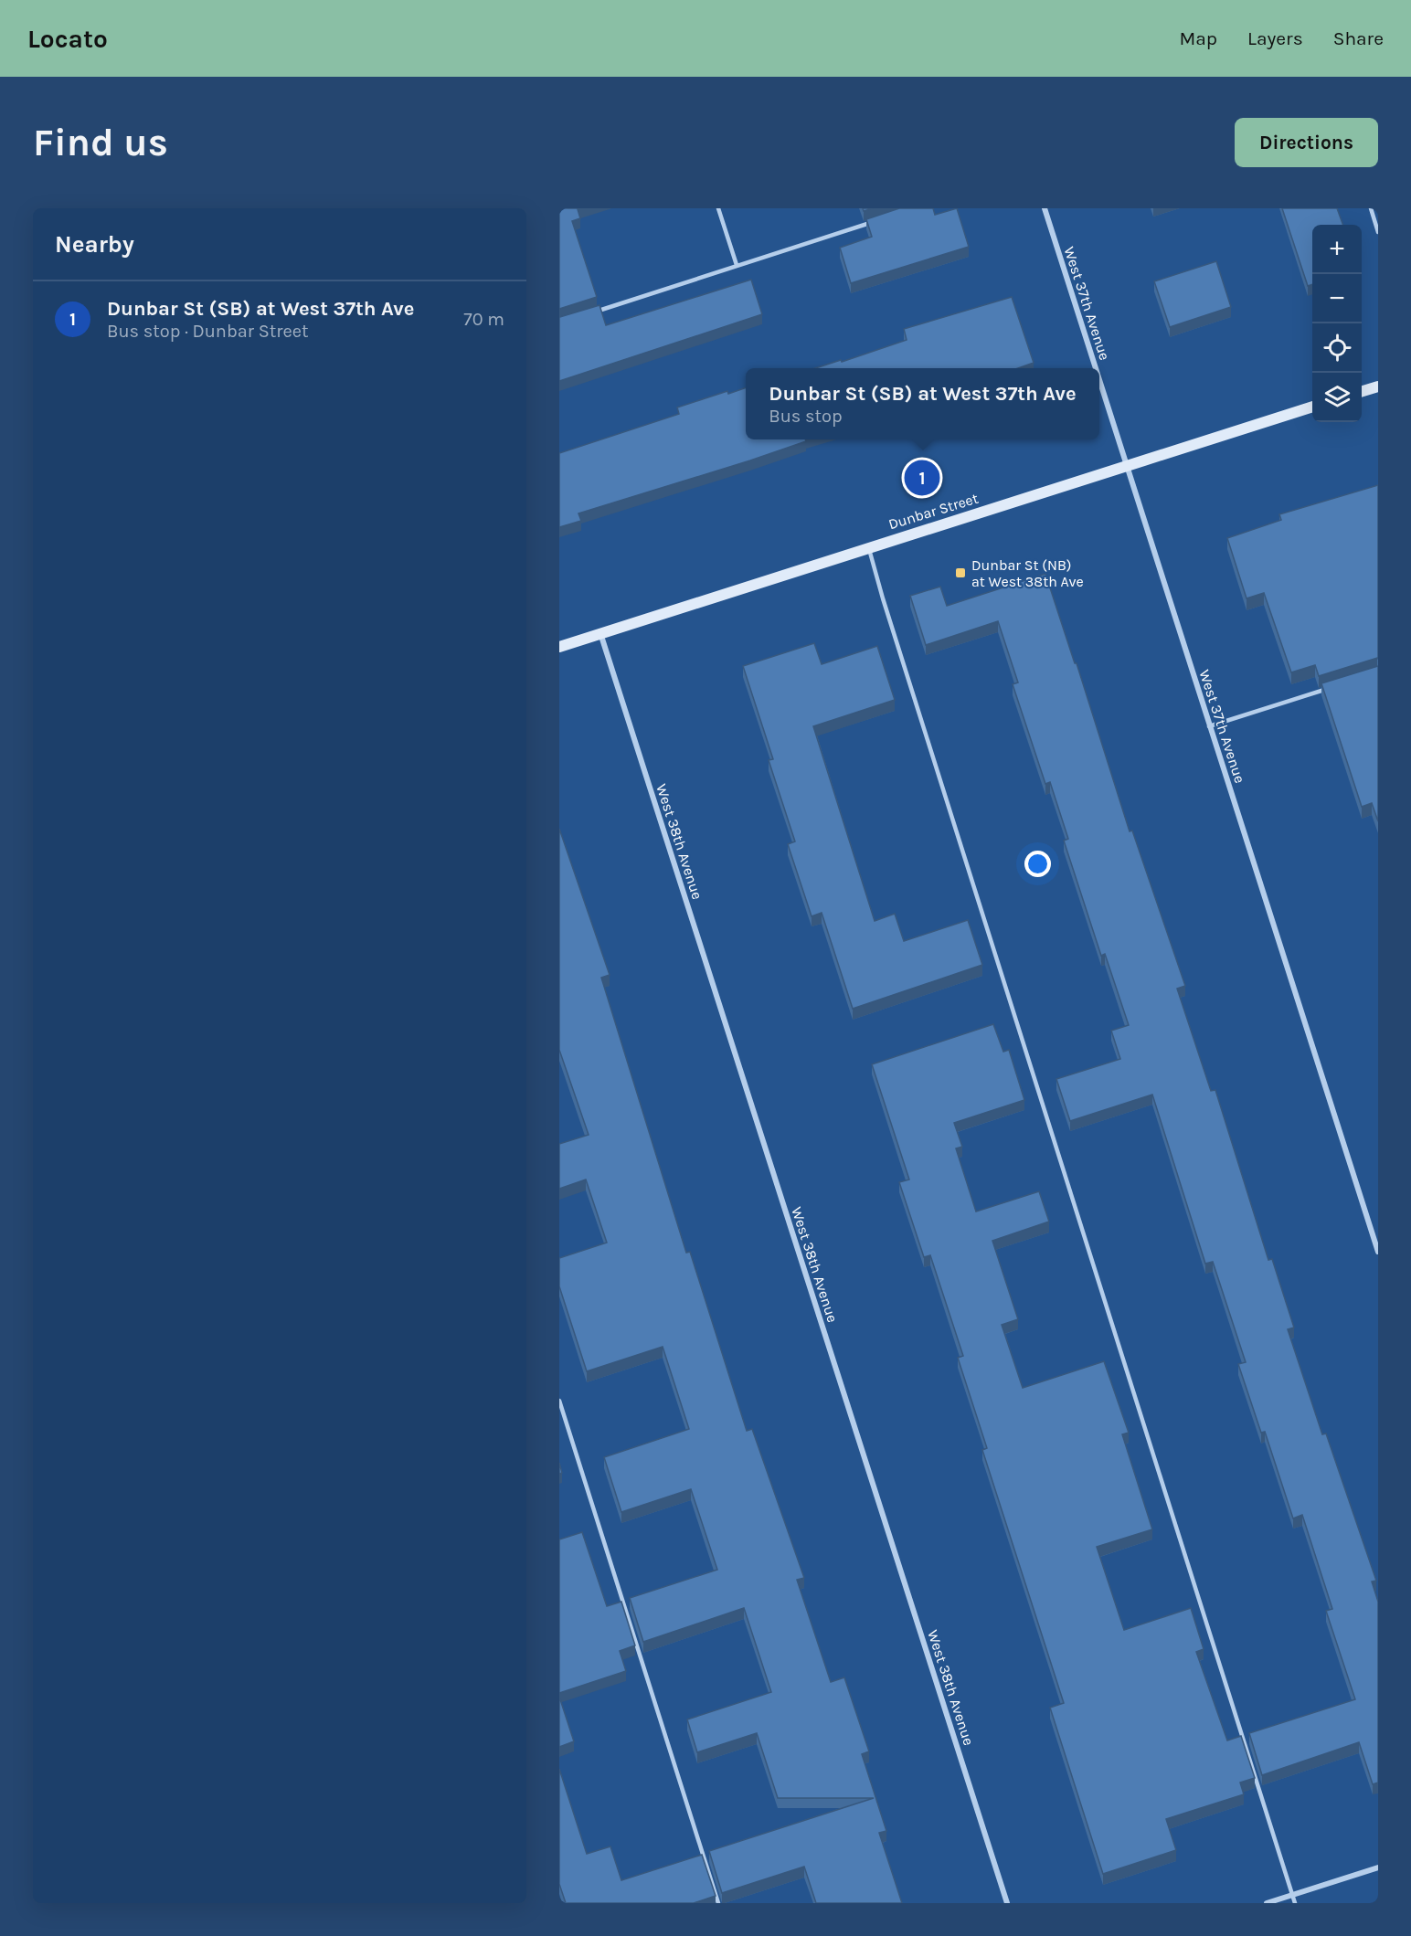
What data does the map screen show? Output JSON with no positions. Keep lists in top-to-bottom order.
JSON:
{
  "streets": {
    "main road": ["Dunbar Street"],
    "street": ["West 37th Avenue", "West 38th Avenue"]
  },
  "crossings": [
    ["West 37th Avenue", "Dunbar Street"],
    ["Dunbar Street", "West 38th Avenue"]
  ],
  "places": {
    "transit": ["Dunbar St (NB) at West 38th Ave"]
  },
  "page": {
    "header": "Locato",
    "nav": ["Map", "Layers", "Share"],
    "buttons": "Directions",
    "title": "Find us",
    "heading": "Nearby",
    "map_buttons": ["+", "−"],
    "list": [
      {
        "mark": "1",
        "name": "Dunbar St (SB) at West 37th Ave",
        "note": "Bus stop · Dunbar Street",
        "value": "70 m"
      }
    ],
    "popup": ["Dunbar St (SB) at West 37th Ave", "Bus stop"],
    "pins": "1"
  }
}
